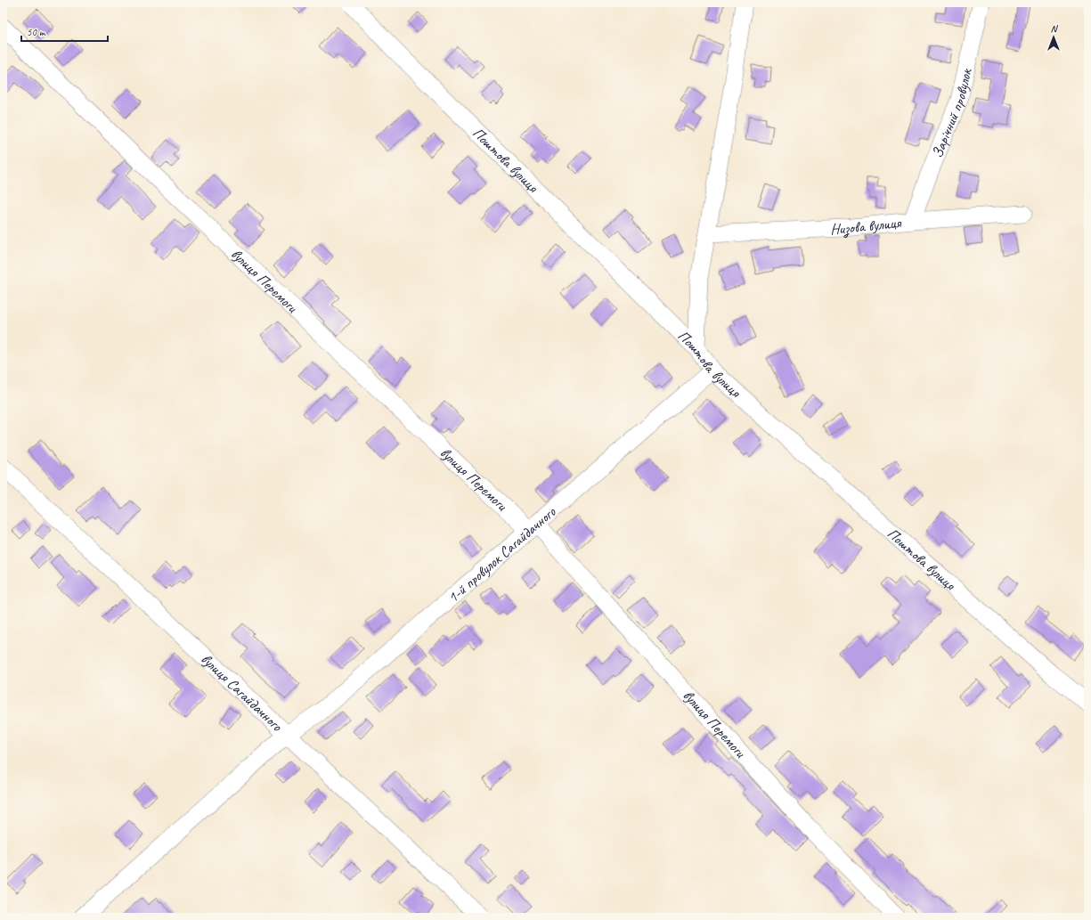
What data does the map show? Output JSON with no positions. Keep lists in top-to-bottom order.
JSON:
{
  "streets": {
    "street": [
      "Зарічний провулок",
      "Поштова вулиця",
      "Низова вулиця",
      "вулиця Перемоги",
      "1-й провулок Сагайдачного",
      "вулиця Сагайдачного"
    ]
  },
  "crossings": [
    ["Зарічний провулок", "Низова вулиця"],
    ["Поштова вулиця", "1-й провулок Сагайдачного"],
    ["вулиця Перемоги", "1-й провулок Сагайдачного"],
    ["1-й провулок Сагайдачного", "вулиця Сагайдачного"]
  ],
  "scale_bar": "50 m",
  "north": "top"
}
